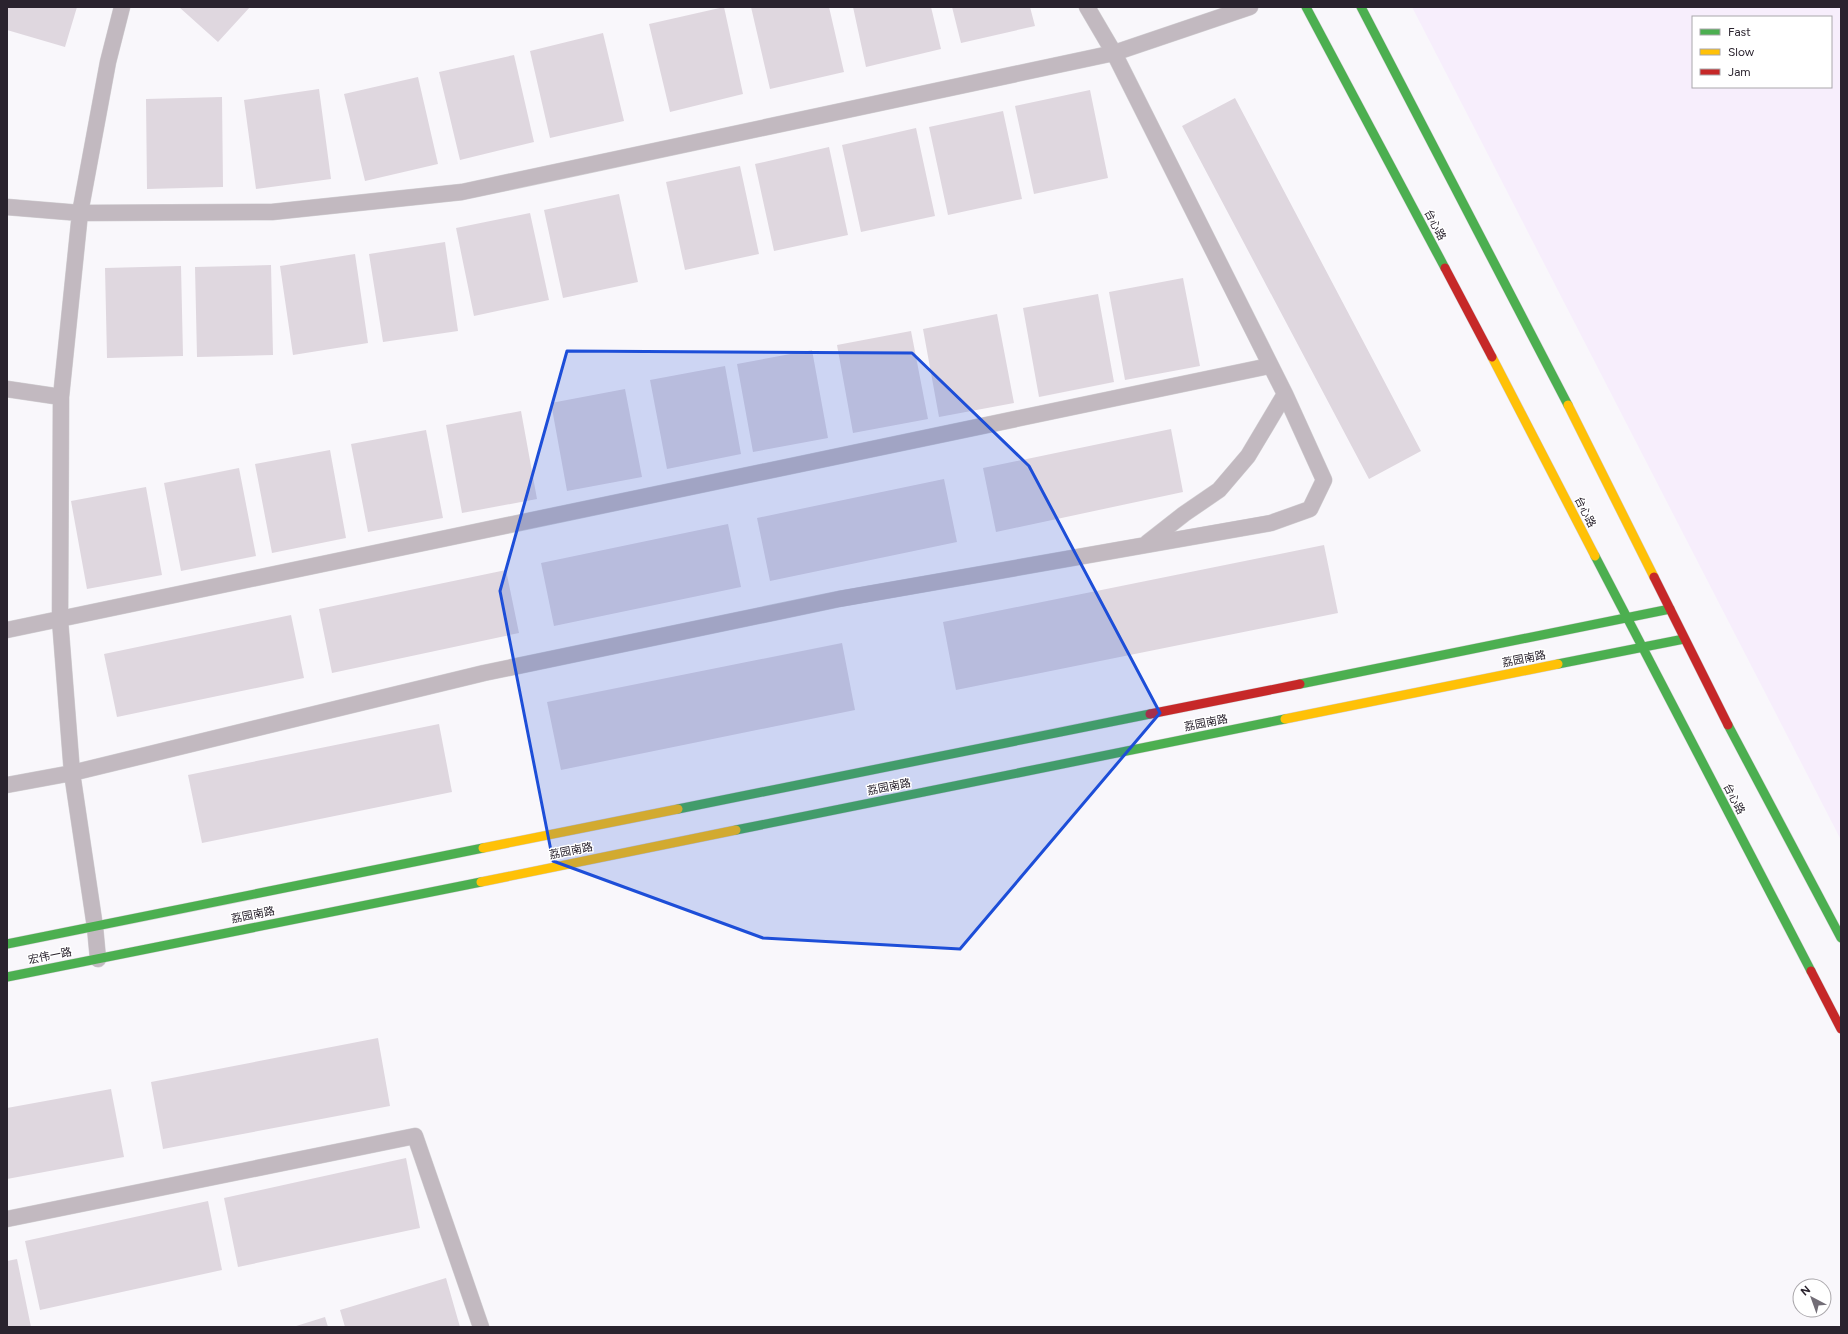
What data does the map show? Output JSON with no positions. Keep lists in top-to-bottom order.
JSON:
{
  "streets": {
    "main road": ["台心路", "荔园南路", "宏伟一路"]
  },
  "crossings": [
    ["台心路", "荔园南路"],
    ["荔园南路", "宏伟一路"]
  ],
  "legend": ["Fast", "Slow", "Jam"],
  "north": "top left"
}
